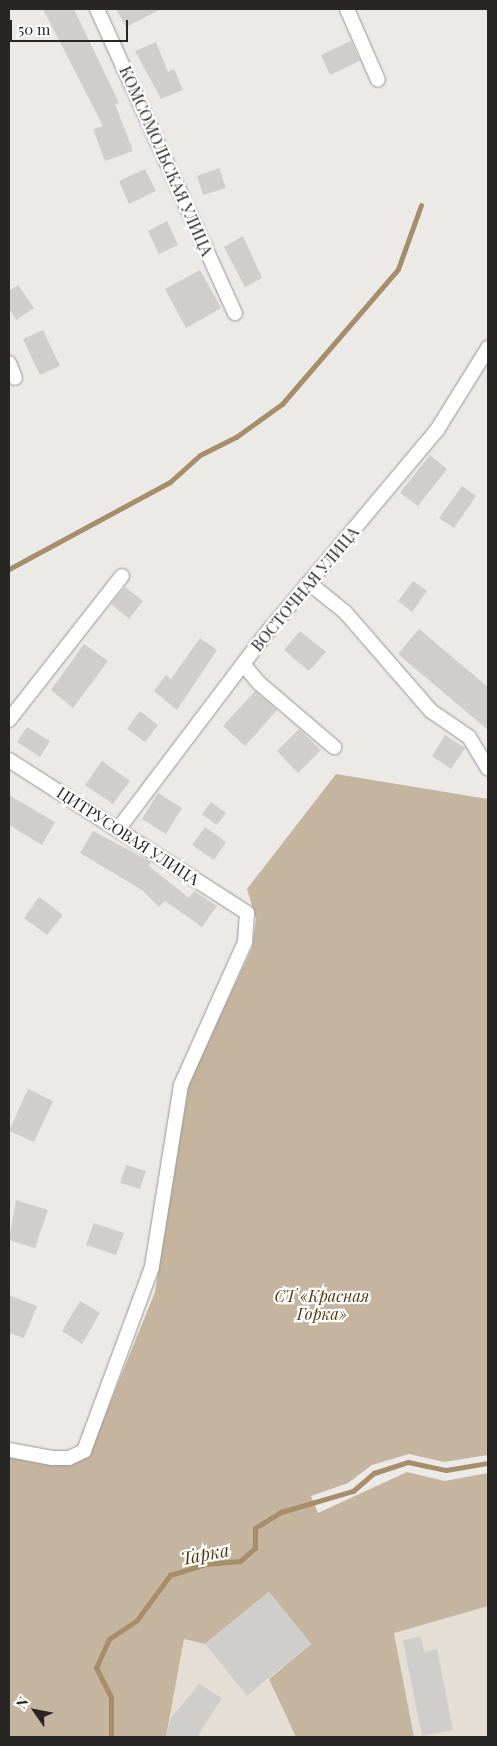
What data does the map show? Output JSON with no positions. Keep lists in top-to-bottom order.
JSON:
{
  "streets": {
    "street": ["КОМСОМОЛЬСКАЯ УЛИЦА", "ВОСТОЧНАЯ УЛИЦА", "ЦИТРУСОВАЯ УЛИЦА"]
  },
  "crossings": [
    ["ВОСТОЧНАЯ УЛИЦА", "ЦИТРУСОВАЯ УЛИЦА"]
  ],
  "water": ["Тарка"],
  "parks": ["СТ «Красная Горка»"],
  "scale_bar": "50 m",
  "north": "top left"
}
